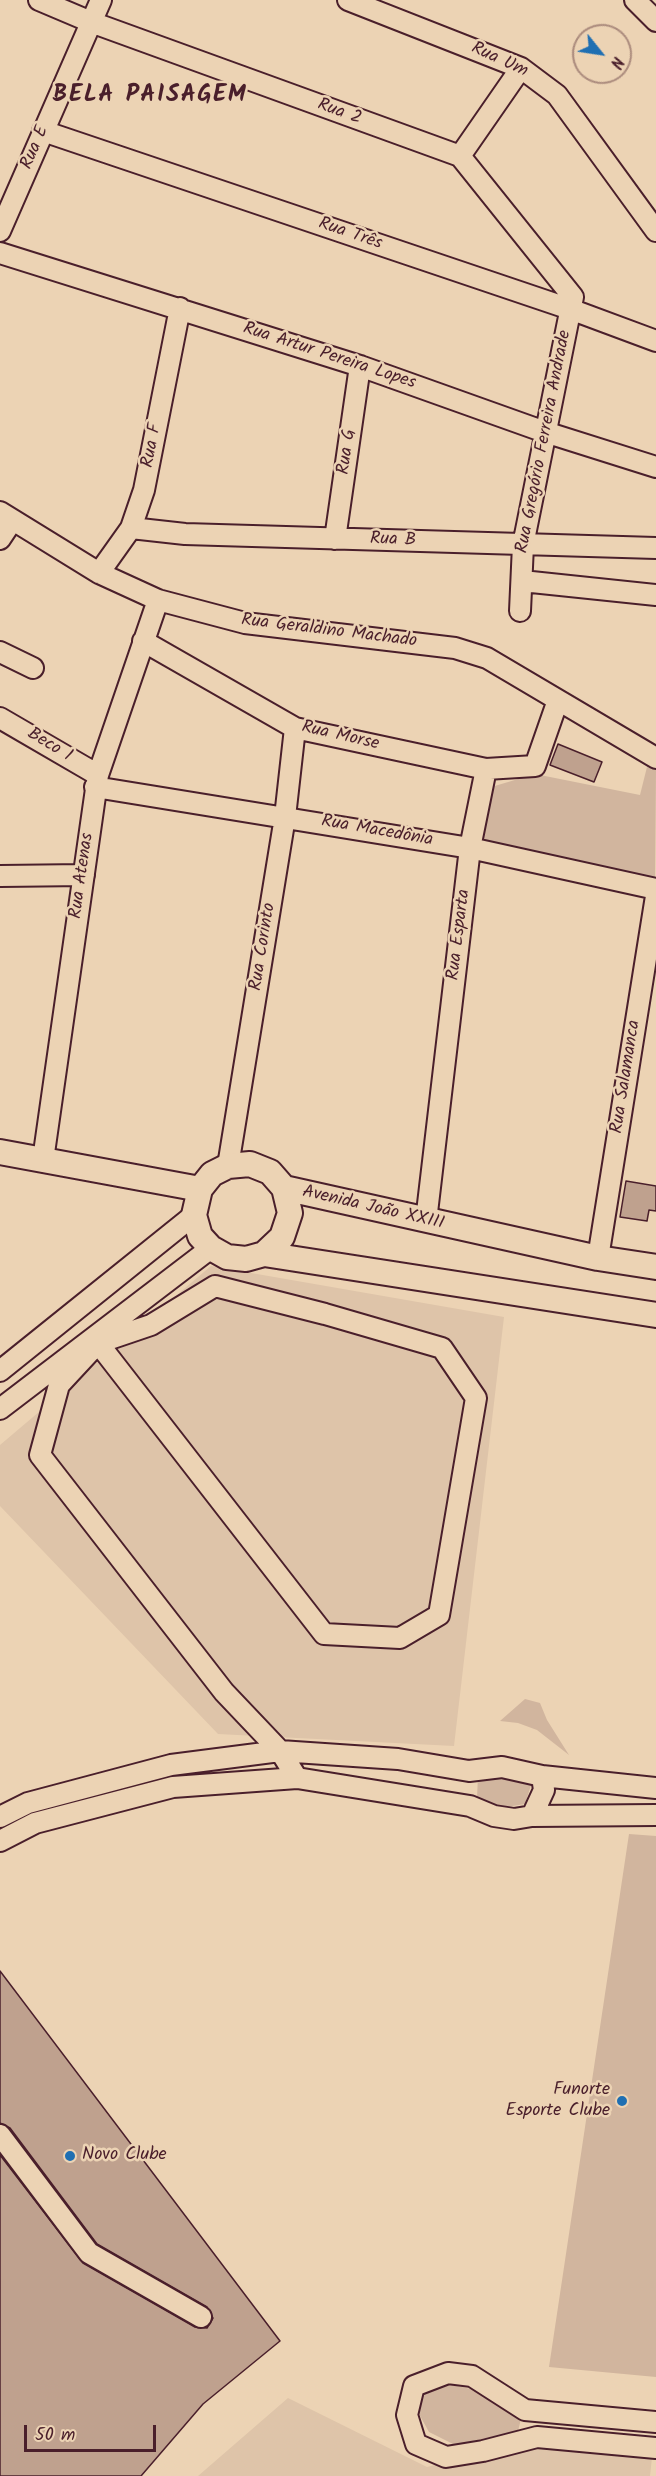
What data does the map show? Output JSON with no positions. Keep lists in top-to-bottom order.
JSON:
{
  "streets": {
    "main road": ["Avenida João XXIII"],
    "street": [
      "Rua Um",
      "Rua 2",
      "Rua E",
      "Rua Três",
      "Rua Artur Pereira Lopes",
      "Rua Gregório Ferreira Andrade",
      "Rua F",
      "Rua G",
      "Rua B",
      "Rua Geraldino Machado",
      "Rua Morse",
      "Beco 1",
      "Rua Macedônia",
      "Rua Atenas",
      "Rua Esparta",
      "Rua Corinto",
      "Rua Salamanca"
    ]
  },
  "crossings": [
    ["Rua 2", "Rua E"],
    ["Rua E", "Rua Três"],
    ["Rua Três", "Rua Gregório Ferreira Andrade"],
    ["Rua Artur Pereira Lopes", "Rua Gregório Ferreira Andrade"],
    ["Rua Artur Pereira Lopes", "Rua F"],
    ["Rua Artur Pereira Lopes", "Rua G"],
    ["Rua Gregório Ferreira Andrade", "Rua B"],
    ["Rua F", "Rua B"],
    ["Rua F", "Rua Geraldino Machado"],
    ["Rua G", "Rua B"],
    ["Rua Geraldino Machado", "Rua Atenas"],
    ["Rua Morse", "Rua Atenas"],
    ["Rua Morse", "Rua Esparta"],
    ["Rua Morse", "Rua Corinto"],
    ["Beco 1", "Rua Macedônia"],
    ["Beco 1", "Rua Atenas"],
    ["Rua Macedônia", "Rua Atenas"],
    ["Rua Macedônia", "Rua Esparta"],
    ["Rua Macedônia", "Rua Corinto"],
    ["Rua Esparta", "Avenida João XXIII"],
    ["Rua Corinto", "Avenida João XXIII"],
    ["Rua Salamanca", "Avenida João XXIII"]
  ],
  "districts": ["BELA PAISAGEM"],
  "places": ["Funorte Esporte Clube", "Novo Clube"],
  "scale_bar": "50 m",
  "north": "bottom right"
}
